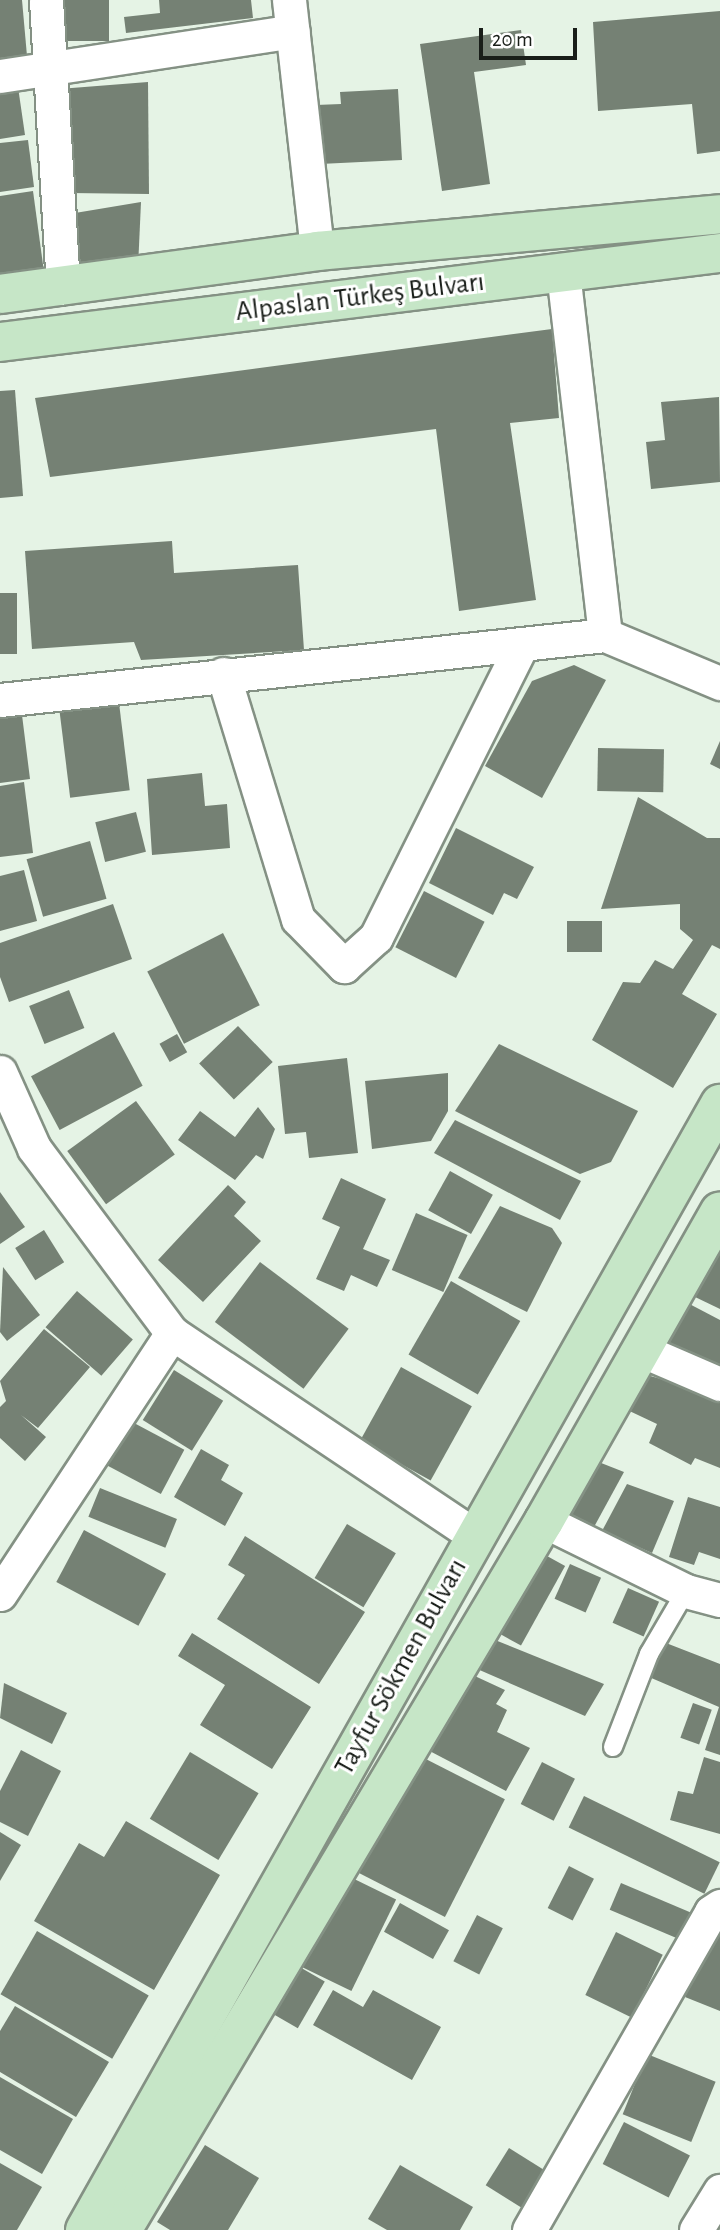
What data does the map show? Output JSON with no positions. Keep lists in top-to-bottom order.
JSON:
{
  "streets": {
    "main road": ["Alpaslan Türkeş Bulvarı", "Tayfur Sökmen Bulvarı"]
  },
  "scale_bar": "20 m"
}
